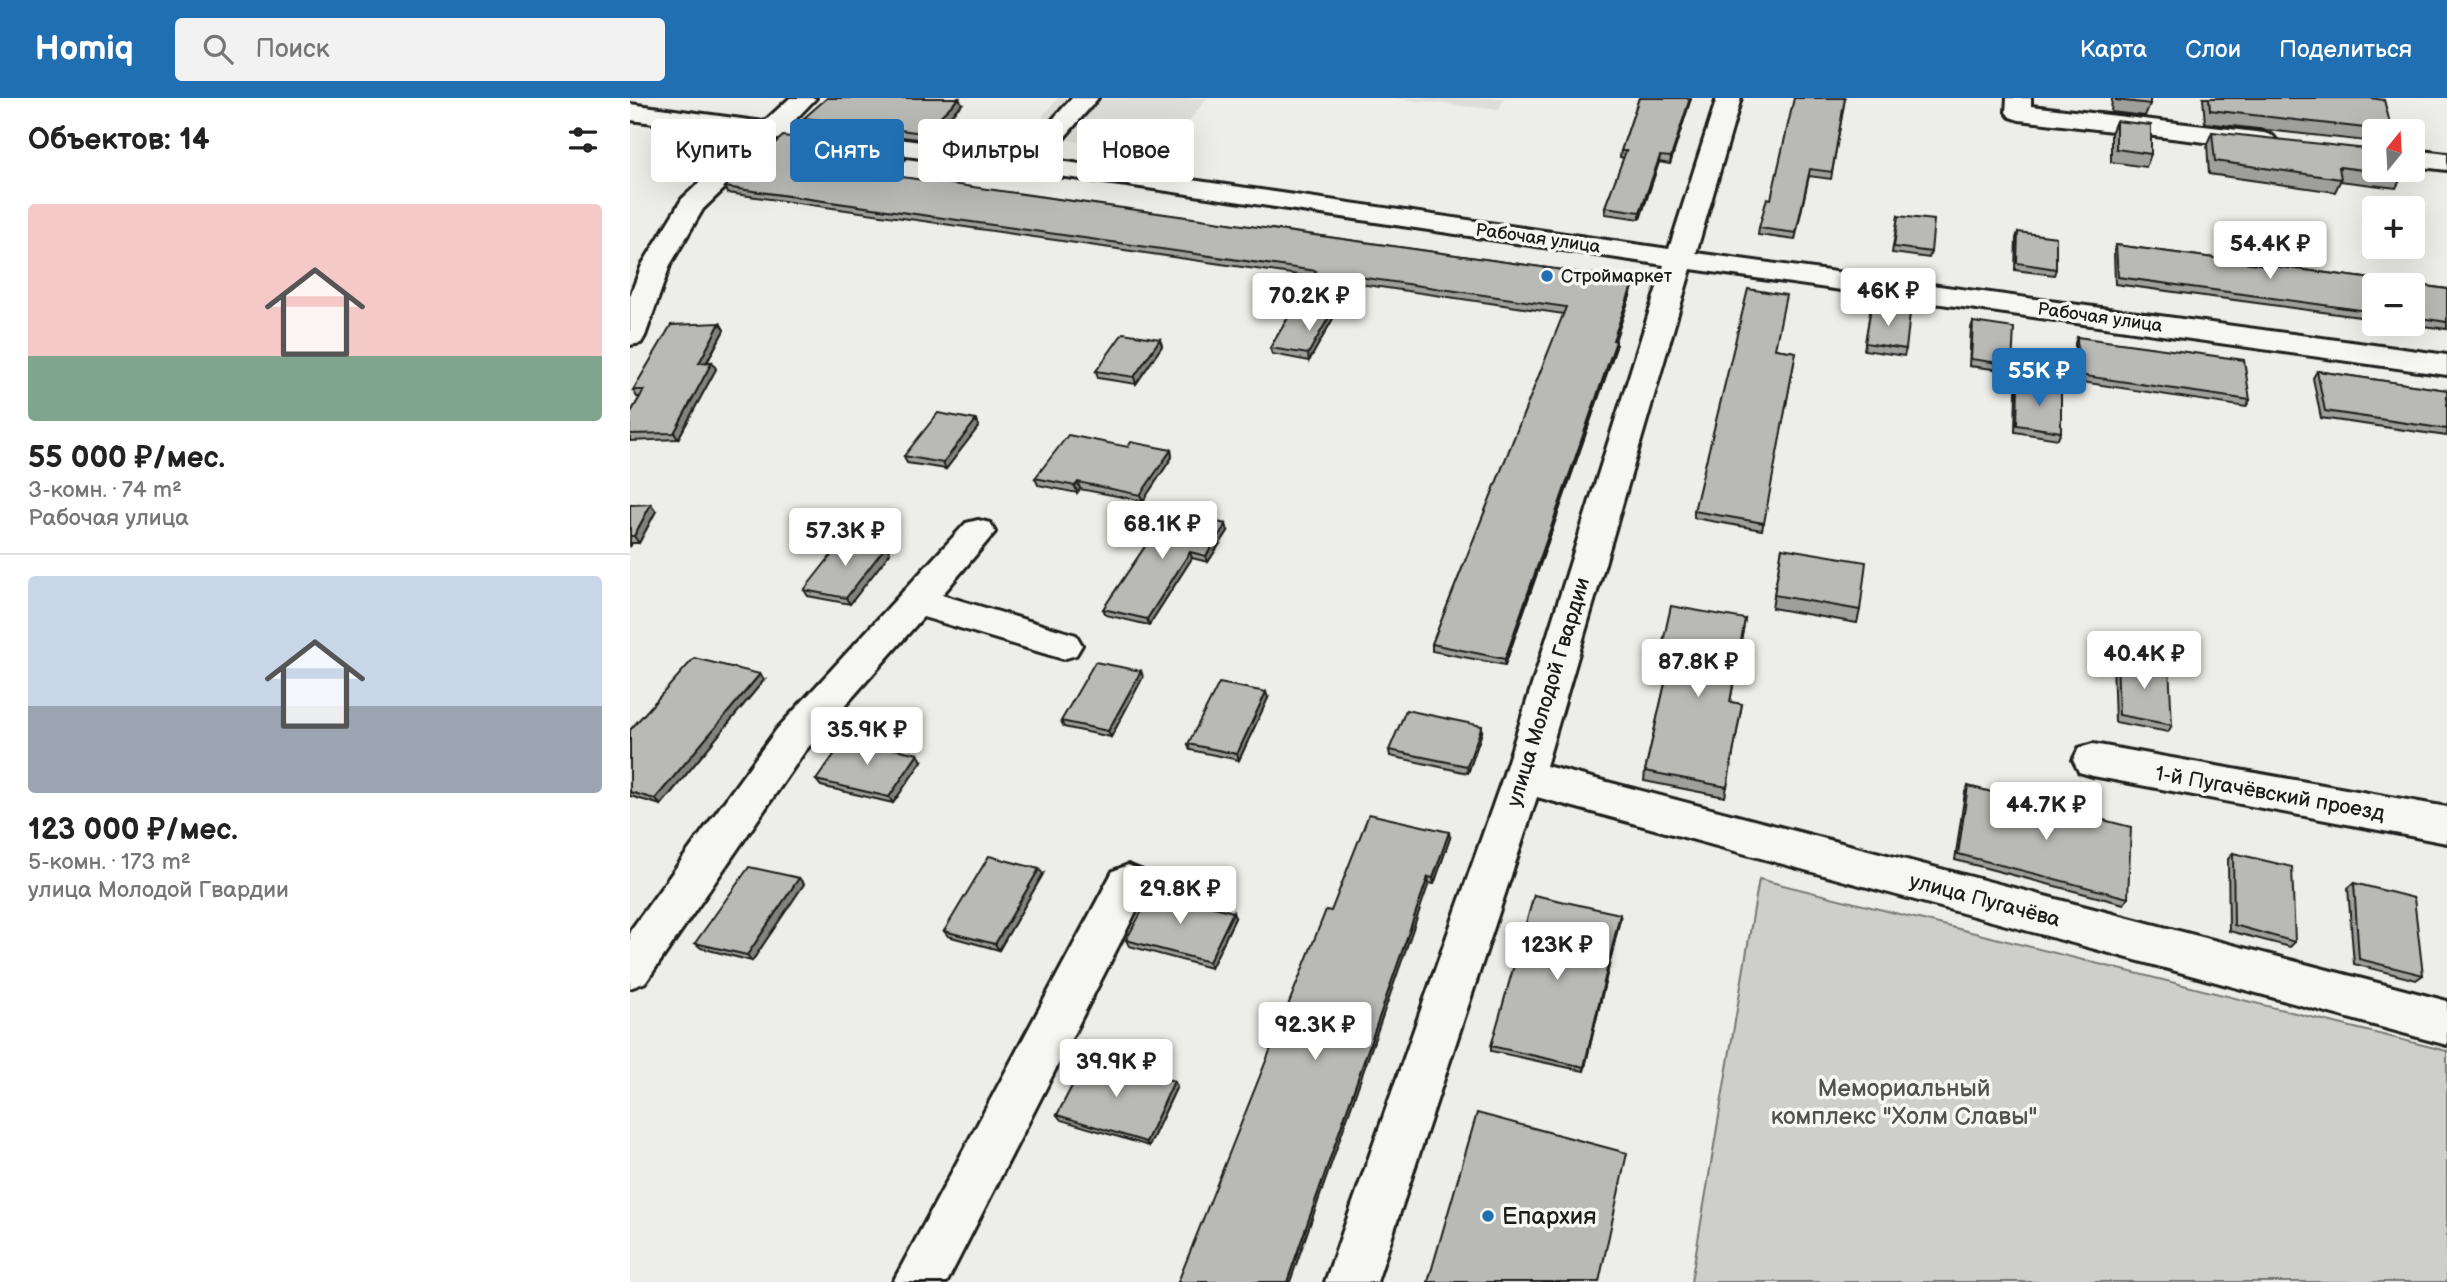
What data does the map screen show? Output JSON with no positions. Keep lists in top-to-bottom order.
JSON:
{
  "streets": {
    "street": [
      "Рабочая улица",
      "улица Молодой Гвардии",
      "1-й Пугачёвский проезд",
      "улица Пугачёва"
    ]
  },
  "crossings": [
    ["Рабочая улица", "улица Молодой Гвардии"],
    ["улица Молодой Гвардии", "улица Пугачёва"]
  ],
  "parks": ["Мемориальный комплекс \"Холм Славы\""],
  "places": ["Строймаркет", "Епархия"],
  "north": "top",
  "page": {
    "header": "Homiq",
    "search": "Поиск",
    "nav": ["Карта", "Слои", "Поделиться"],
    "heading": "Объектов: 14",
    "map_buttons": ["+", "−"],
    "chip": [
      "Купить",
      "Снять",
      "Фильтры",
      "Новое"
    ],
    "list": [
      {
        "name": "55 000 ₽/мес.",
        "note": "3-комн. · 74 m² · Рабочая улица"
      },
      {
        "name": "123 000 ₽/мес.",
        "note": "5-комн. · 173 m² · улица Молодой Гвардии"
      }
    ],
    "price": [
      "54.4K ₽",
      "46K ₽",
      "70.2K ₽",
      "55K ₽",
      "68.1K ₽",
      "57.3K ₽",
      "40.4K ₽",
      "87.8K ₽",
      "35.9K ₽",
      "44.7K ₽",
      "29.8K ₽",
      "123K ₽",
      "92.3K ₽",
      "39.9K ₽"
    ]
  }
}
